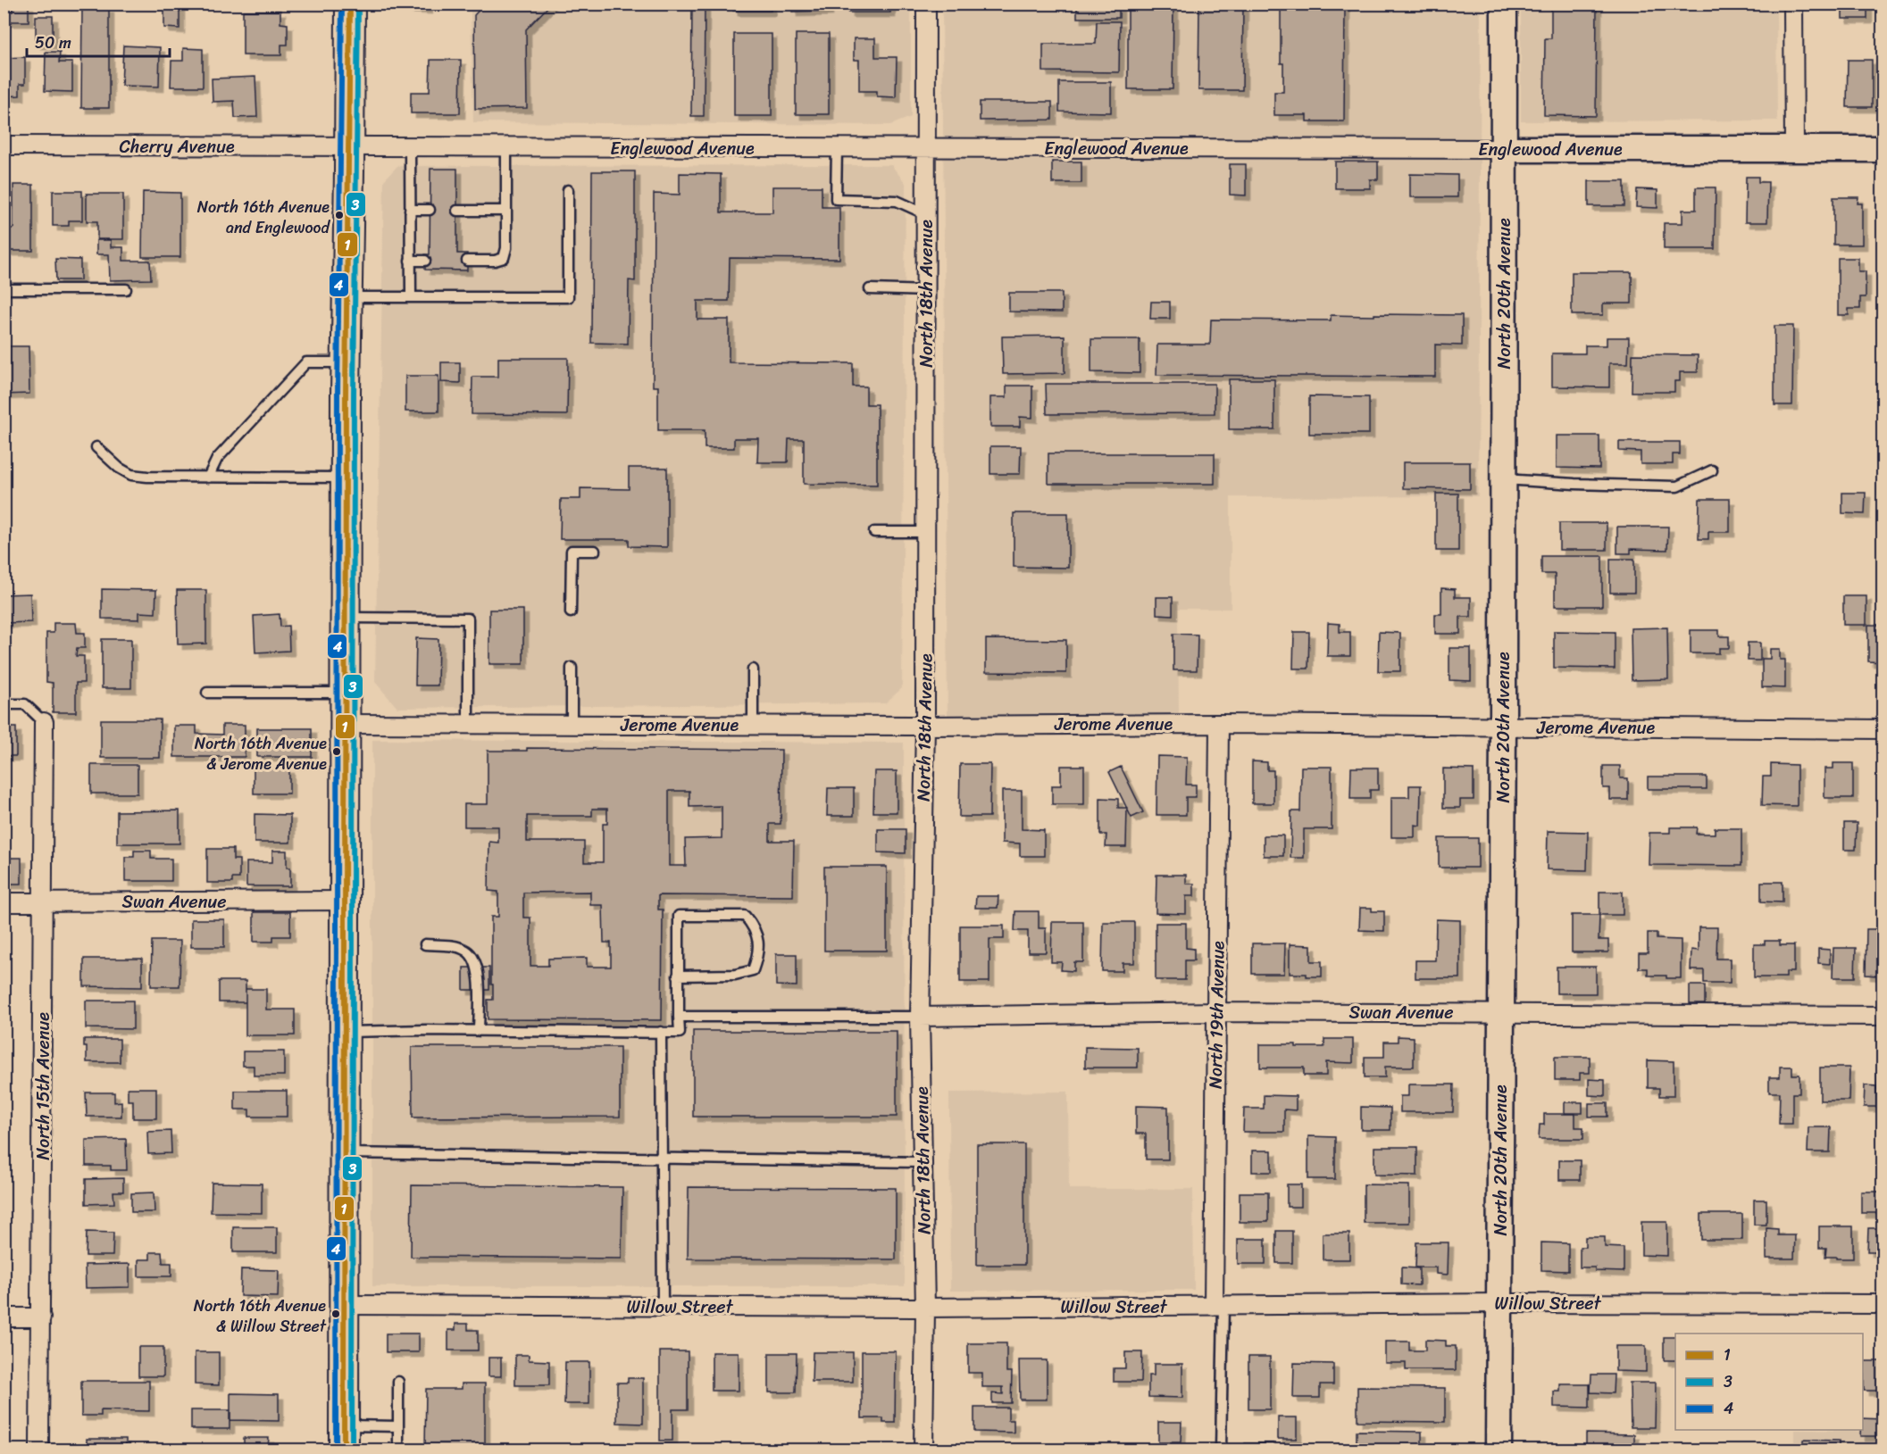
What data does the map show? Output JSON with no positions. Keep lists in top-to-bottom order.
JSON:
{
  "streets": {
    "street": [
      "Cherry Avenue",
      "Englewood Avenue",
      "North 18th Avenue",
      "North 20th Avenue",
      "Jerome Avenue",
      "Swan Avenue",
      "North 19th Avenue",
      "North 15th Avenue",
      "Willow Street"
    ]
  },
  "crossings": [
    ["Cherry Avenue", "Englewood Avenue"],
    ["Englewood Avenue", "North 18th Avenue"],
    ["Englewood Avenue", "North 20th Avenue"],
    ["North 18th Avenue", "Jerome Avenue"],
    ["North 18th Avenue", "Swan Avenue"],
    ["North 18th Avenue", "Willow Street"],
    ["North 20th Avenue", "Jerome Avenue"],
    ["North 20th Avenue", "Swan Avenue"],
    ["North 20th Avenue", "Willow Street"],
    ["Jerome Avenue", "North 19th Avenue"],
    ["Swan Avenue", "North 19th Avenue"],
    ["Swan Avenue", "North 15th Avenue"],
    ["North 19th Avenue", "Willow Street"]
  ],
  "places": ["North 16th Avenue and Englewood", "North 16th Avenue & Jerome Avenue", "North 16th Avenue & Willow Street"],
  "lines": ["transit line 1", "transit line 3", "transit line 4"],
  "legend": ["1", "3", "4"],
  "scale_bar": "50 m"
}
